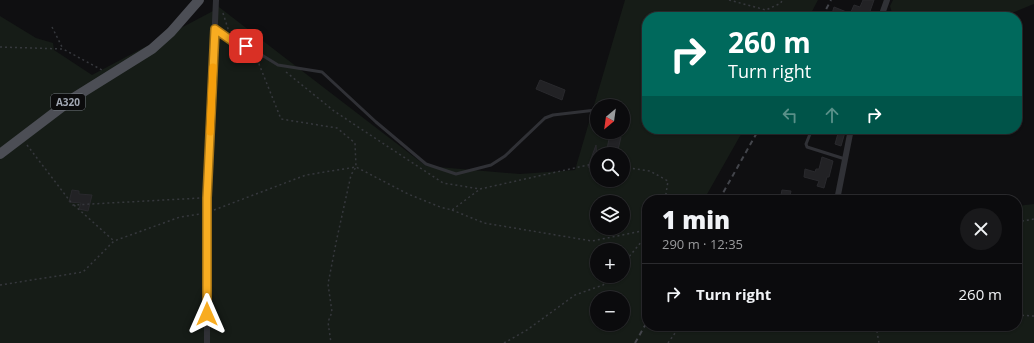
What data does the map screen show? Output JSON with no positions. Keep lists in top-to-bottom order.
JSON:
{
  "streets": {
    "main road": ["A320"]
  },
  "north": "bottom left",
  "page": {
    "turn": ["260 m", "Turn right"],
    "map_buttons": ["+", "−"],
    "heading": ["1 min", "290 m · 12:35"],
    "list": [
      {
        "name": "Turn right",
        "value": "260 m"
      }
    ]
  }
}
